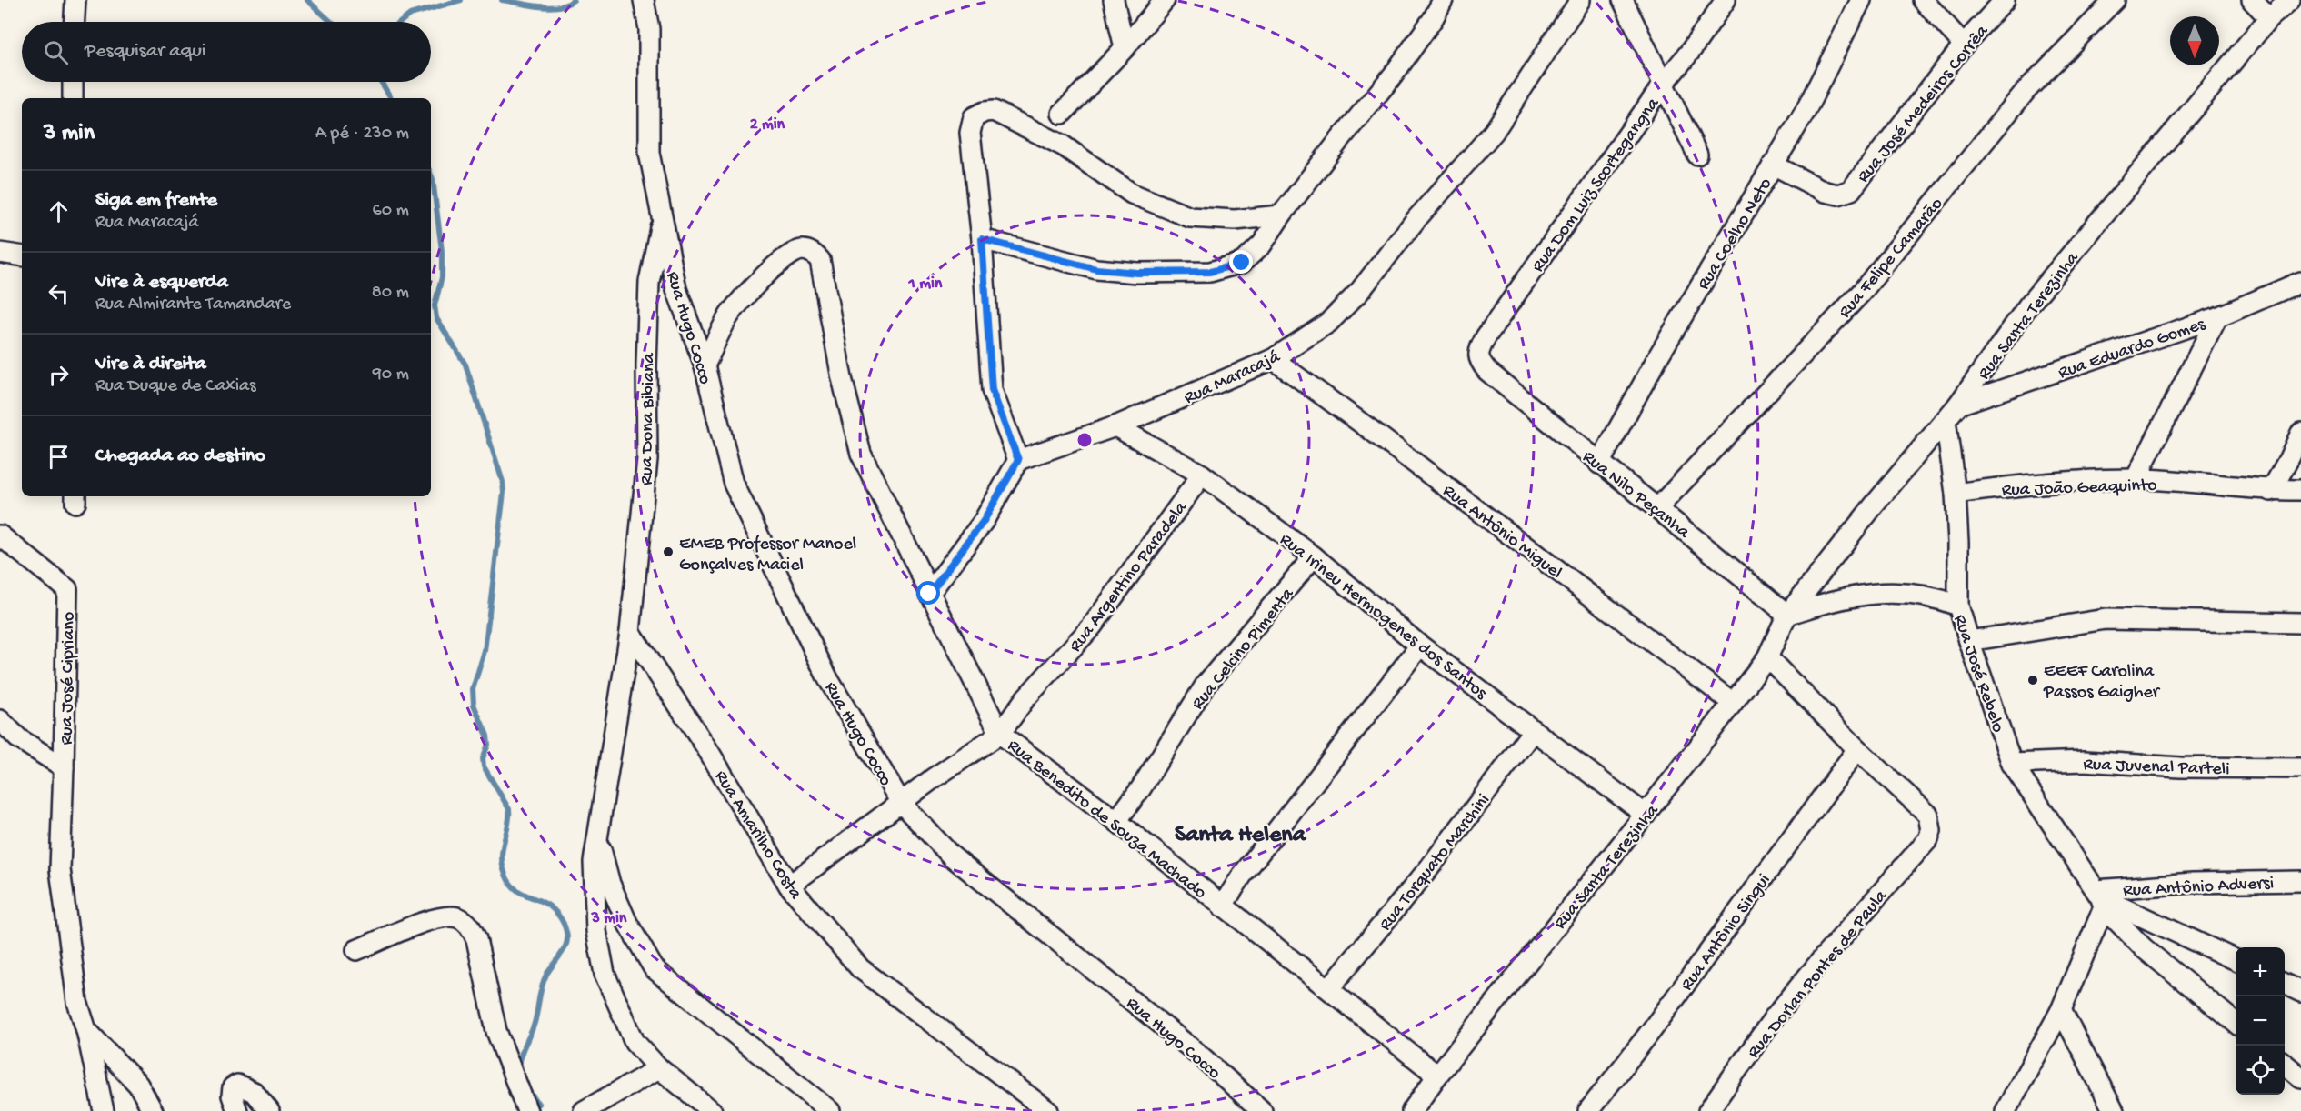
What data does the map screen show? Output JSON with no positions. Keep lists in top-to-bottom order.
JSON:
{
  "streets": {
    "street": [
      "Rua José Medeiros Corrêa",
      "Rua Dom Luiz Scortegangna",
      "Rua Coelho Neto",
      "Rua Felipe Camarão",
      "Rua Santa Terezinha",
      "Rua Hugo Cocco",
      "Rua Eduardo Gomes",
      "Rua Maracajá",
      "Rua Dona Bibiana",
      "Rua João Geaquinto",
      "Rua Nilo Peçanha",
      "Rua Antônio Miguel",
      "Rua Argentino Paradela",
      "Rua Irineu Hermogenes dos Santos",
      "Rua Celcino Pimenta",
      "Rua José Rebelo",
      "Rua José Cipriano",
      "Rua Juvenal Parteli",
      "Rua Benedito de Souza Machado",
      "Rua Amarilho Costa",
      "Rua Torquato Marchini",
      "Rua Antônio Adversi",
      "Rua Antônio Singui",
      "Rua Dorlan Pontes de Paula"
    ]
  },
  "crossings": [
    ["Rua José Medeiros Corrêa", "Rua Coelho Neto"],
    ["Rua Dom Luiz Scortegangna", "Rua Nilo Peçanha"],
    ["Rua Coelho Neto", "Rua Nilo Peçanha"],
    ["Rua Felipe Camarão", "Rua Nilo Peçanha"],
    ["Rua Santa Terezinha", "Rua Eduardo Gomes"],
    ["Rua Santa Terezinha", "Rua Nilo Peçanha"],
    ["Rua Santa Terezinha", "Rua Antônio Miguel"],
    ["Rua Santa Terezinha", "Rua Irineu Hermogenes dos Santos"],
    ["Rua Santa Terezinha", "Rua José Rebelo"],
    ["Rua Santa Terezinha", "Rua Benedito de Souza Machado"],
    ["Rua Hugo Cocco", "Rua Dona Bibiana"],
    ["Rua Hugo Cocco", "Rua Argentino Paradela"],
    ["Rua Hugo Cocco", "Rua Benedito de Souza Machado"],
    ["Rua Maracajá", "Rua Antônio Miguel"],
    ["Rua Maracajá", "Rua Irineu Hermogenes dos Santos"],
    ["Rua Dona Bibiana", "Rua Amarilho Costa"],
    ["Rua João Geaquinto", "Rua José Rebelo"],
    ["Rua Argentino Paradela", "Rua Irineu Hermogenes dos Santos"],
    ["Rua Argentino Paradela", "Rua Benedito de Souza Machado"],
    ["Rua Argentino Paradela", "Rua Amarilho Costa"],
    ["Rua Irineu Hermogenes dos Santos", "Rua Celcino Pimenta"],
    ["Rua Irineu Hermogenes dos Santos", "Rua Torquato Marchini"],
    ["Rua Celcino Pimenta", "Rua Benedito de Souza Machado"],
    ["Rua José Rebelo", "Rua Juvenal Parteli"],
    ["Rua José Rebelo", "Rua Antônio Adversi"],
    ["Rua Benedito de Souza Machado", "Rua Torquato Marchini"],
    ["Rua Antônio Singui", "Rua Dorlan Pontes de Paula"]
  ],
  "districts": ["Santa Helena"],
  "places": ["EMEB Professor Manoel Gonçalves Maciel", "EEEF Carolina Passos Gaigher"],
  "north": "bottom",
  "page": {
    "search": "Pesquisar aqui",
    "heading": ["3 min", "A pé · 230 m"],
    "list": [
      ["Siga em frente", "Rua Maracajá", "60 m"],
      ["Vire à esquerda", "Rua Almirante Tamandare", "80 m"],
      ["Vire à direita", "Rua Duque de Caxias", "90 m"],
      "Chegada ao destino"
    ],
    "map_buttons": ["+", "−"]
  },
  "rings": ["2 min", "1 min", "3 min"]
}
